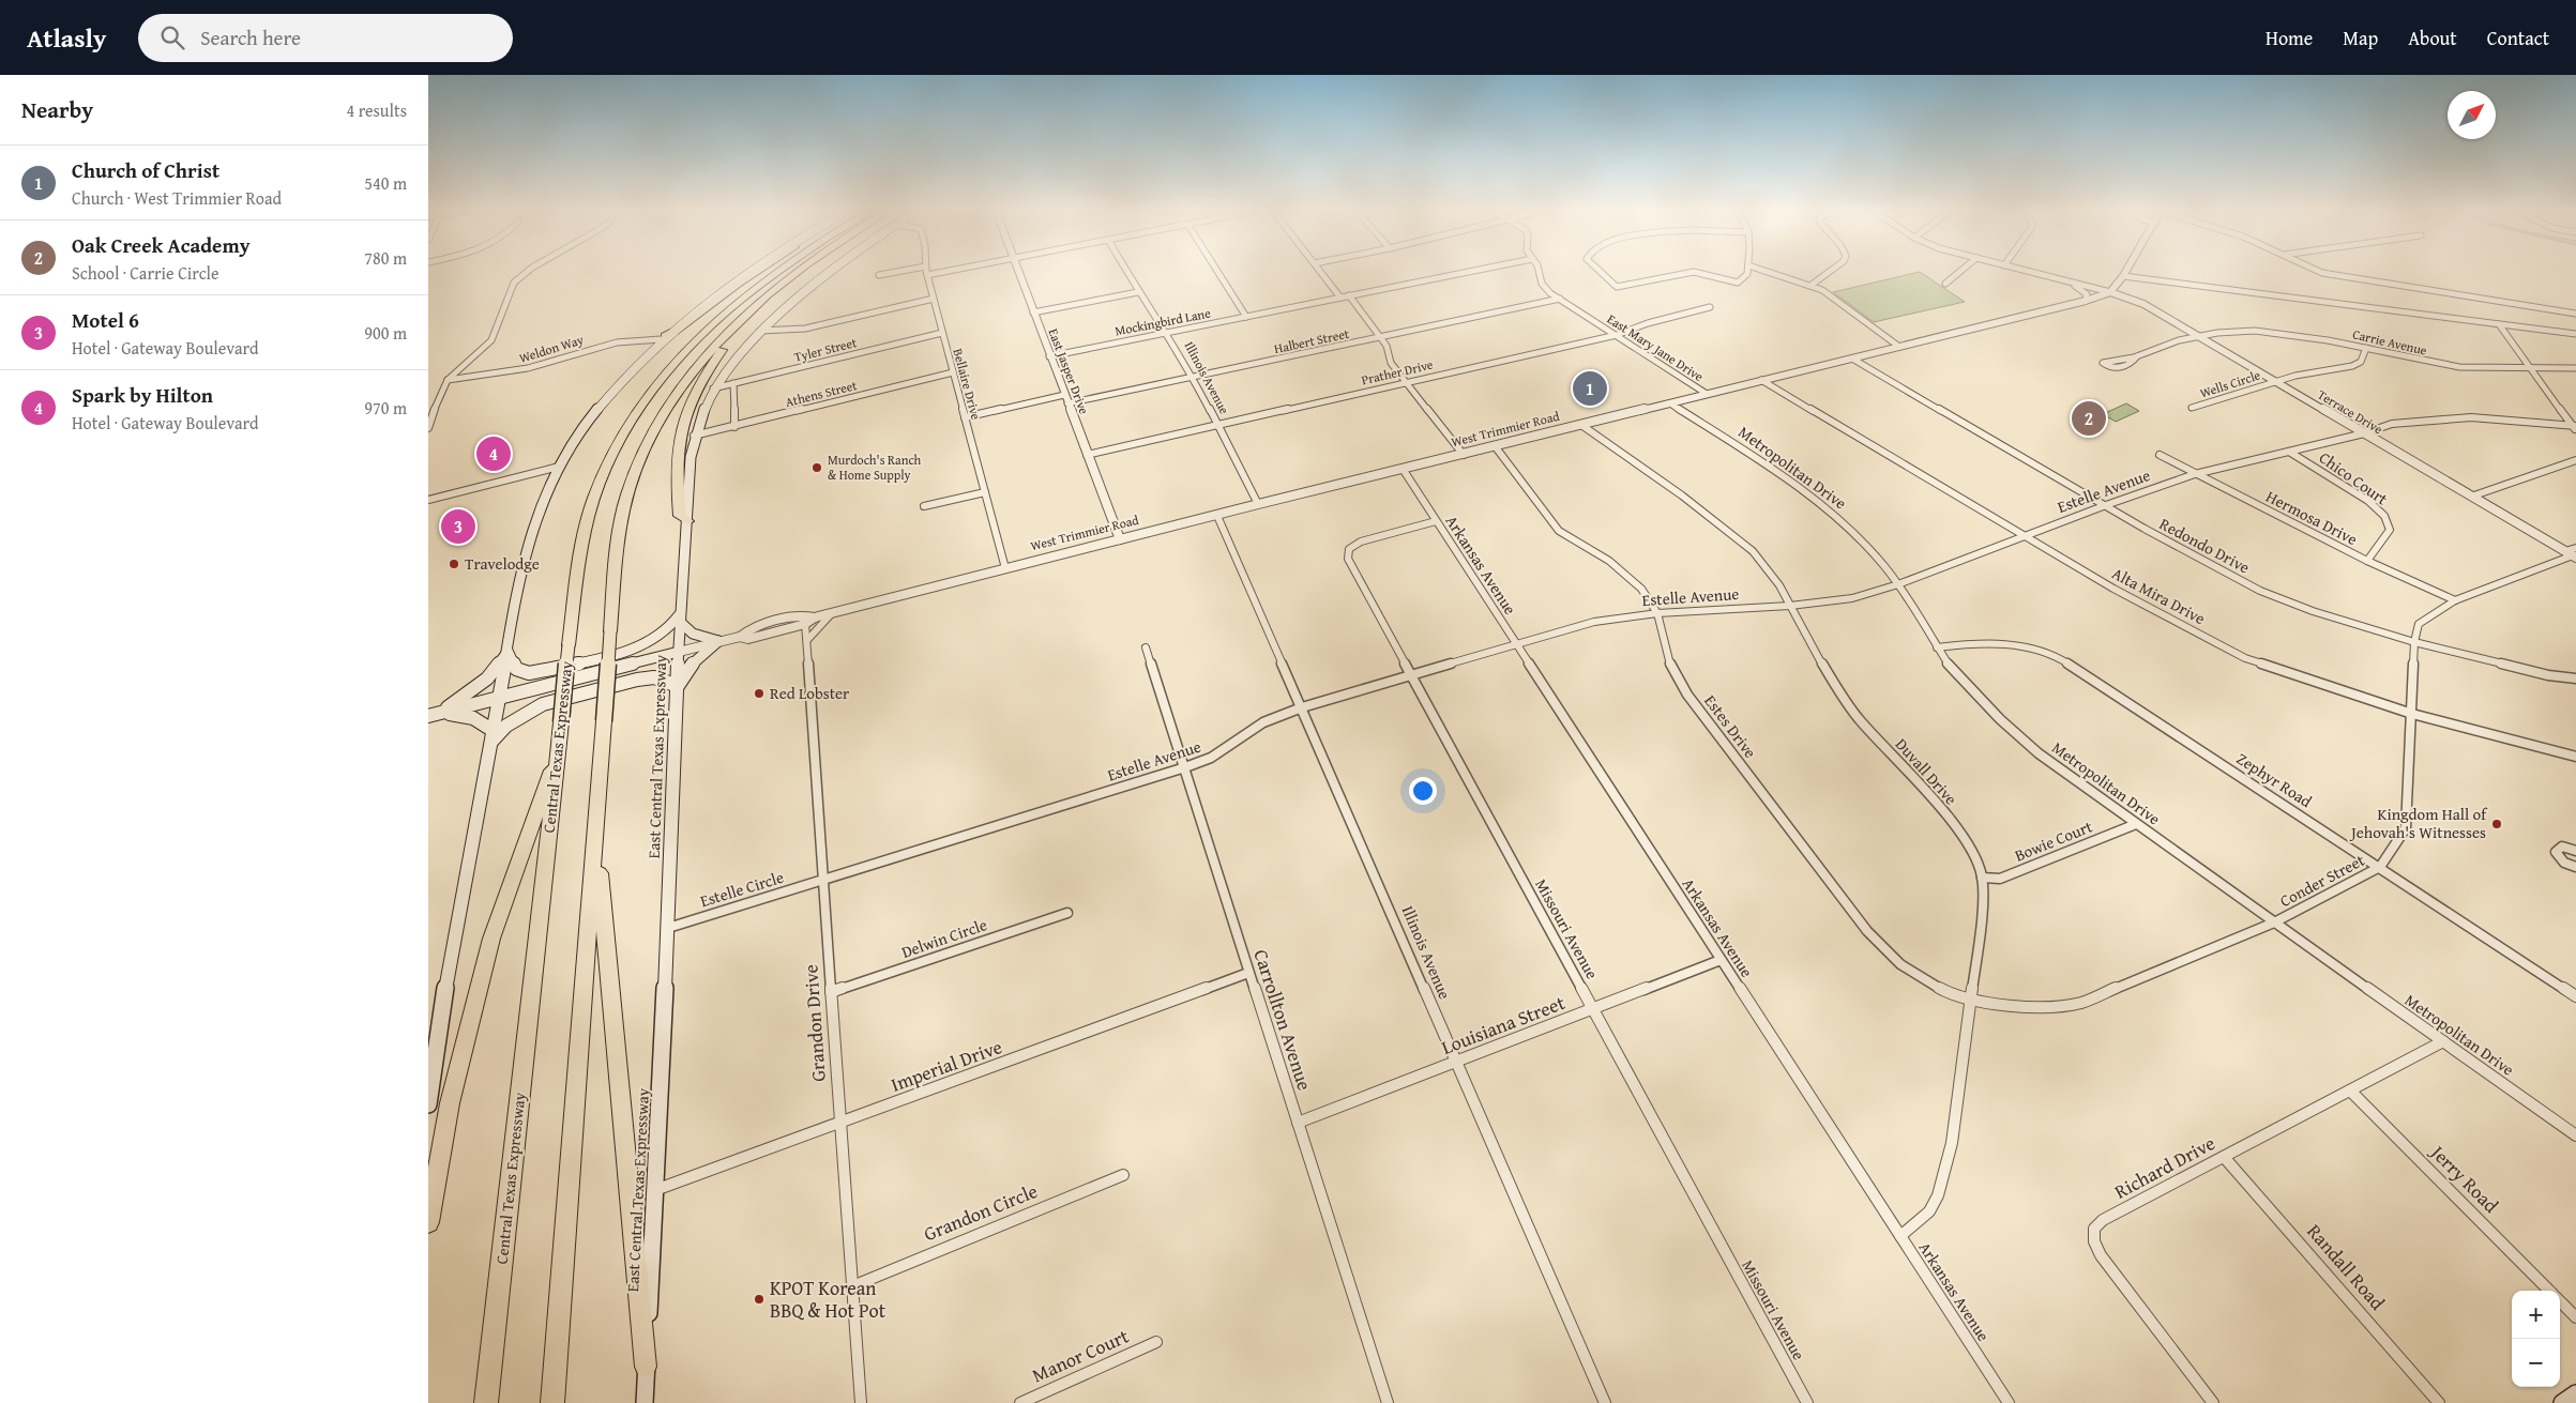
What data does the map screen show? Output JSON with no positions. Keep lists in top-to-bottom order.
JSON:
{
  "streets": {
    "highway": ["Central Texas Expressway"],
    "main road": ["West Trimmier Road", "East Central Texas Expressway"],
    "street": [
      "Mockingbird Lane",
      "Halbert Street",
      "Carrie Avenue",
      "East Mary Jane Drive",
      "Weldon Way",
      "Tyler Street",
      "East Jasper Drive",
      "Prather Drive",
      "Illinois Avenue",
      "Bellaire Drive",
      "Wells Circle",
      "Athens Street",
      "Terrace Drive",
      "Metropolitan Drive",
      "Chico Court",
      "Estelle Avenue",
      "Hermosa Drive",
      "Redondo Drive",
      "Arkansas Avenue",
      "Alta Mira Drive",
      "Estes Drive",
      "Duvall Drive",
      "Zephyr Road",
      "Bowie Court",
      "Conder Street",
      "Estelle Circle",
      "Missouri Avenue",
      "Delwin Circle",
      "Carrollton Avenue",
      "Grandon Drive",
      "Louisiana Street",
      "Imperial Drive",
      "Richard Drive",
      "Jerry Road",
      "Grandon Circle",
      "Randall Road",
      "Manor Court"
    ]
  },
  "crossings": [
    ["Mockingbird Lane", "East Jasper Drive"],
    ["Mockingbird Lane", "Illinois Avenue"],
    ["Halbert Street", "East Mary Jane Drive"],
    ["Halbert Street", "East Jasper Drive"],
    ["Halbert Street", "Illinois Avenue"],
    ["Carrie Avenue", "Wells Circle"],
    ["Carrie Avenue", "Terrace Drive"],
    ["East Mary Jane Drive", "Prather Drive"],
    ["East Mary Jane Drive", "West Trimmier Road"],
    ["Tyler Street", "Bellaire Drive"],
    ["Tyler Street", "East Central Texas Expressway"],
    ["East Jasper Drive", "Prather Drive"],
    ["East Jasper Drive", "West Trimmier Road"],
    ["Prather Drive", "Illinois Avenue"],
    ["Illinois Avenue", "West Trimmier Road"],
    ["Illinois Avenue", "Estelle Avenue"],
    ["Illinois Avenue", "Louisiana Street"],
    ["Bellaire Drive", "Athens Street"],
    ["Bellaire Drive", "West Trimmier Road"],
    ["Wells Circle", "Terrace Drive"],
    ["Athens Street", "East Central Texas Expressway"],
    ["Terrace Drive", "West Trimmier Road"],
    ["Terrace Drive", "Estelle Avenue"],
    ["Terrace Drive", "Conder Street"],
    ["West Trimmier Road", "Metropolitan Drive"],
    ["West Trimmier Road", "Redondo Drive"],
    ["West Trimmier Road", "Arkansas Avenue"],
    ["West Trimmier Road", "Alta Mira Drive"],
    ["West Trimmier Road", "Estes Drive"],
    ["West Trimmier Road", "East Central Texas Expressway"],
    ["West Trimmier Road", "Duvall Drive"],
    ["West Trimmier Road", "Grandon Drive"],
    ["Metropolitan Drive", "Estelle Avenue"],
    ["Metropolitan Drive", "Zephyr Road"],
    ["Metropolitan Drive", "Bowie Court"],
    ["Metropolitan Drive", "Conder Street"],
    ["Metropolitan Drive", "Richard Drive"],
    ["Chico Court", "Estelle Avenue"],
    ["Chico Court", "Hermosa Drive"],
    ["Estelle Avenue", "Hermosa Drive"],
    ["Estelle Avenue", "Redondo Drive"],
    ["Estelle Avenue", "Arkansas Avenue"],
    ["Estelle Avenue", "Alta Mira Drive"],
    ["Estelle Avenue", "Estes Drive"],
    ["Estelle Avenue", "Duvall Drive"],
    ["Estelle Avenue", "Estelle Circle"],
    ["Estelle Avenue", "Missouri Avenue"],
    ["Estelle Avenue", "Carrollton Avenue"],
    ["Estelle Avenue", "Grandon Drive"],
    ["Hermosa Drive", "Conder Street"],
    ["Redondo Drive", "Conder Street"],
    ["Arkansas Avenue", "Duvall Drive"],
    ["Arkansas Avenue", "Missouri Avenue"],
    ["Arkansas Avenue", "Louisiana Street"],
    ["Alta Mira Drive", "Conder Street"],
    ["Estes Drive", "Duvall Drive"],
    ["Estes Drive", "Conder Street"],
    ["East Central Texas Expressway", "Estelle Circle"],
    ["East Central Texas Expressway", "Imperial Drive"],
    ["Duvall Drive", "Bowie Court"],
    ["Duvall Drive", "Conder Street"],
    ["Zephyr Road", "Conder Street"],
    ["Estelle Circle", "Grandon Drive"],
    ["Missouri Avenue", "Louisiana Street"],
    ["Delwin Circle", "Grandon Drive"],
    ["Carrollton Avenue", "Louisiana Street"],
    ["Carrollton Avenue", "Imperial Drive"],
    ["Grandon Drive", "Imperial Drive"],
    ["Grandon Drive", "Grandon Circle"],
    ["Richard Drive", "Jerry Road"],
    ["Richard Drive", "Randall Road"]
  ],
  "places": [
    "Murdoch's Ranch & Home Supply",
    "Travelodge",
    "Red Lobster",
    "Kingdom Hall of Jehovah's Witnesses",
    "KPOT Korean BBQ & Hot Pot"
  ],
  "north": "top right",
  "page": {
    "header": "Atlasly",
    "search": "Search here",
    "nav": [
      "Home",
      "Map",
      "About",
      "Contact"
    ],
    "heading": ["Nearby", "4 results"],
    "list": [
      {
        "mark": "1",
        "name": "Church of Christ",
        "note": "Church · West Trimmier Road",
        "value": "540 m"
      },
      {
        "mark": "2",
        "name": "Oak Creek Academy",
        "note": "School · Carrie Circle",
        "value": "780 m"
      },
      {
        "mark": "3",
        "name": "Motel 6",
        "note": "Hotel · Gateway Boulevard",
        "value": "900 m"
      },
      {
        "mark": "4",
        "name": "Spark by Hilton",
        "note": "Hotel · Gateway Boulevard",
        "value": "970 m"
      }
    ],
    "pins": [
      "1",
      "2",
      "4",
      "3"
    ],
    "map_buttons": ["+", "−"]
  }
}
